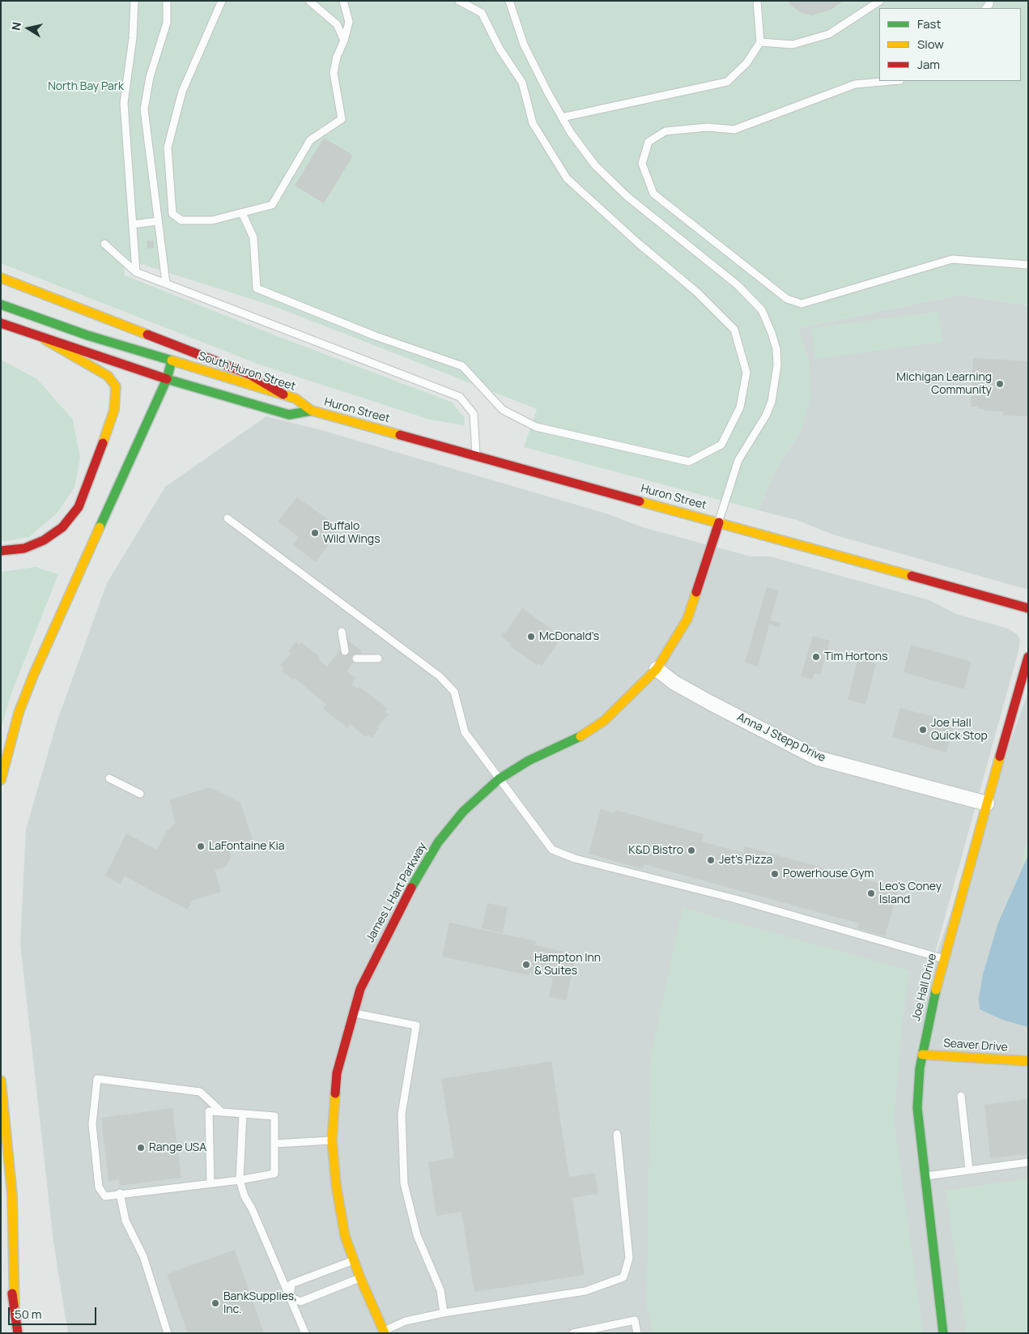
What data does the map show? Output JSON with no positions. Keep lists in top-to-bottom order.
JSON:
{
  "streets": {
    "main road": [
      "South Huron Street",
      "Huron Street",
      "James L Hart Parkway",
      "Joe Hall Drive",
      "Seaver Drive"
    ],
    "street": ["Anna J Stepp Drive"]
  },
  "crossings": [
    ["South Huron Street", "Huron Street"],
    ["Huron Street", "James L Hart Parkway"],
    ["Anna J Stepp Drive", "James L Hart Parkway"],
    ["Anna J Stepp Drive", "Joe Hall Drive"],
    ["Joe Hall Drive", "Seaver Drive"]
  ],
  "parks": ["North Bay Park"],
  "places": [
    "Michigan Learning Community",
    "Buffalo Wild Wings",
    "McDonald's",
    "Tim Hortons",
    "Joe Hall Quick Stop",
    "LaFontaine Kia",
    "K&D Bistro",
    "Jet's Pizza",
    "Powerhouse Gym",
    "Leo's Coney Island",
    "Hampton Inn & Suites",
    "Range USA",
    "BankSupplies, Inc."
  ],
  "legend": ["Fast", "Slow", "Jam"],
  "scale_bar": "50 m",
  "north": "left"
}
